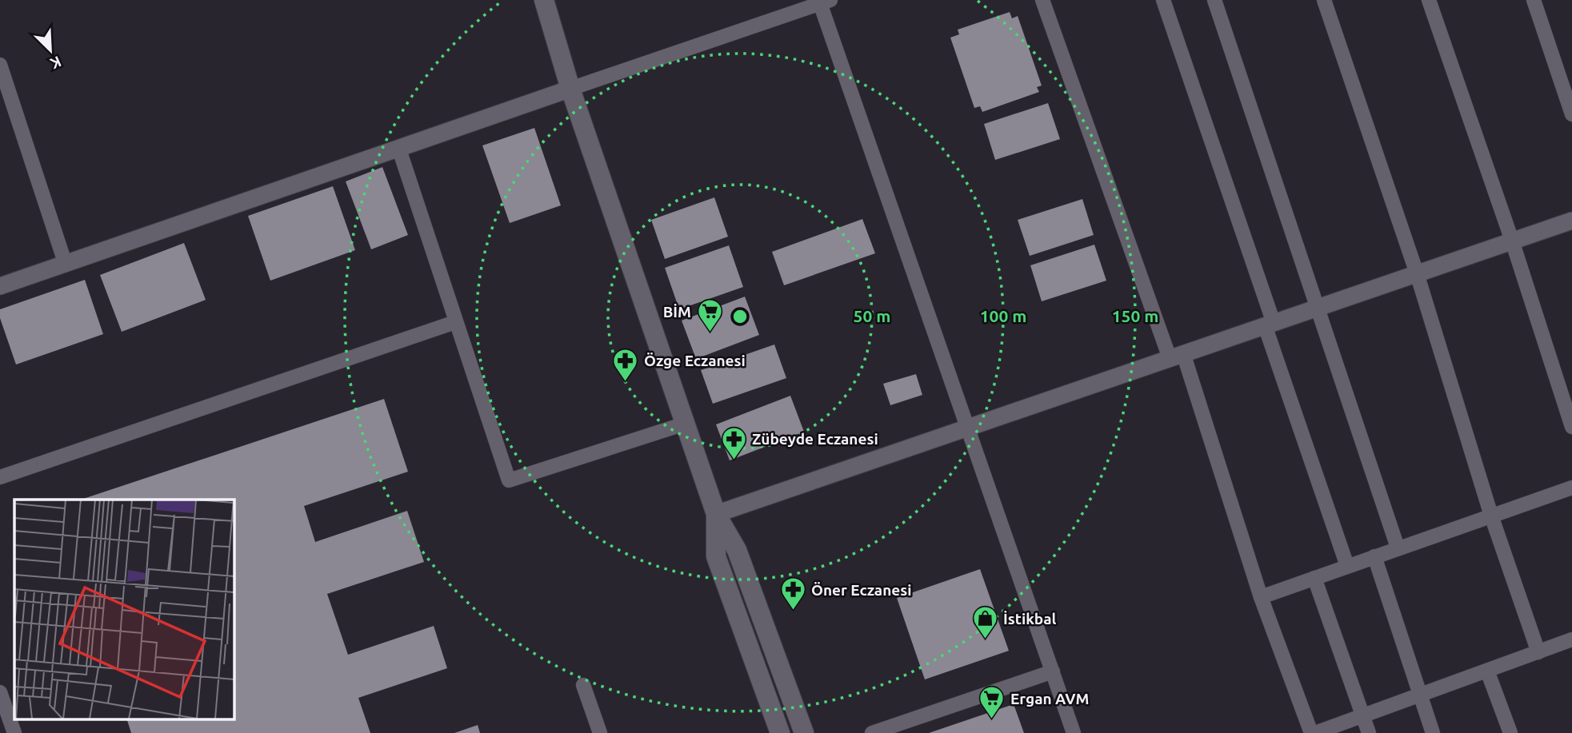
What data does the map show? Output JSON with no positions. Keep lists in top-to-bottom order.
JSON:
{
  "places": {
    "supermarket": ["BİM", "Ergan AVM"],
    "pharmacy": ["Özge Eczanesi", "Zübeyde Eczanesi", "Öner Eczanesi"],
    "shop": ["İstikbal"]
  },
  "north": "bottom right",
  "rings": ["50 m", "100 m", "150 m"]
}
